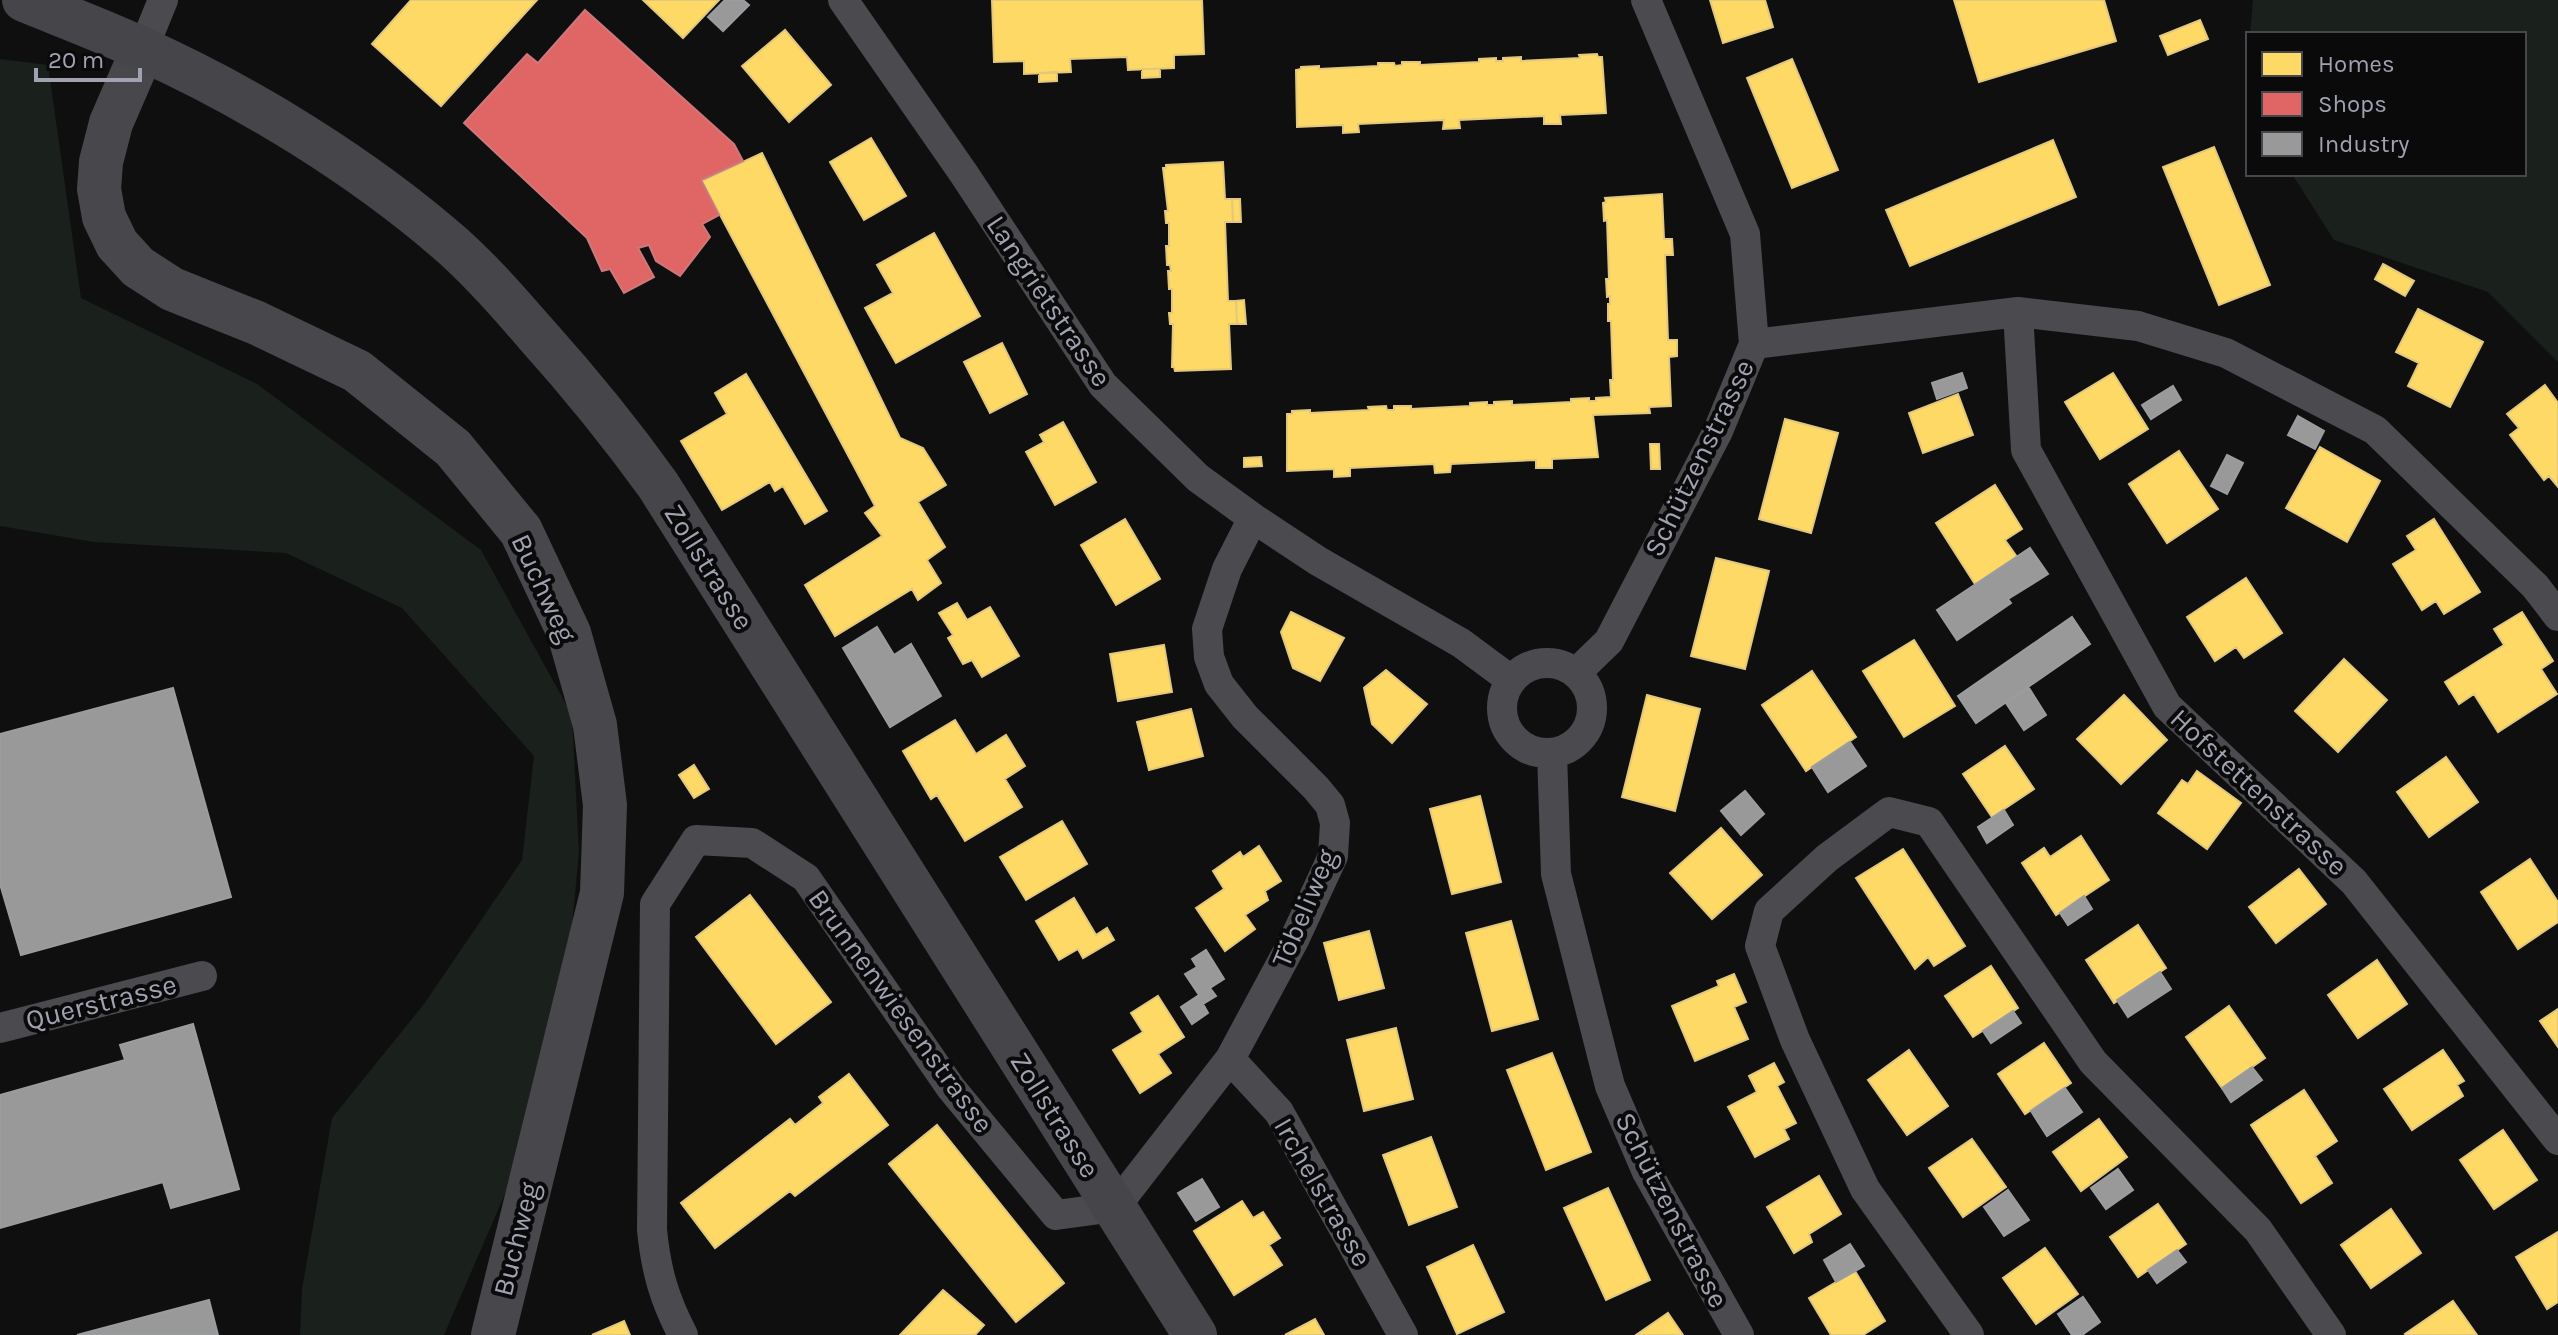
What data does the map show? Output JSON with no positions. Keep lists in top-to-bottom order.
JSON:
{
  "streets": {
    "main road": ["Zollstrasse"],
    "street": [
      "Langrietstrasse",
      "Schützenstrasse",
      "Buchweg",
      "Hofstettenstrasse",
      "Töbeliweg",
      "Querstrasse",
      "Brunnenwiesenstrasse",
      "Irchelstrasse"
    ]
  },
  "crossings": [
    ["Langrietstrasse", "Schützenstrasse"],
    ["Langrietstrasse", "Töbeliweg"],
    ["Zollstrasse", "Buchweg"],
    ["Zollstrasse", "Töbeliweg"],
    ["Zollstrasse", "Brunnenwiesenstrasse"],
    ["Töbeliweg", "Brunnenwiesenstrasse"],
    ["Töbeliweg", "Irchelstrasse"]
  ],
  "legend": ["Homes", "Shops", "Industry"],
  "scale_bar": "20 m"
}
